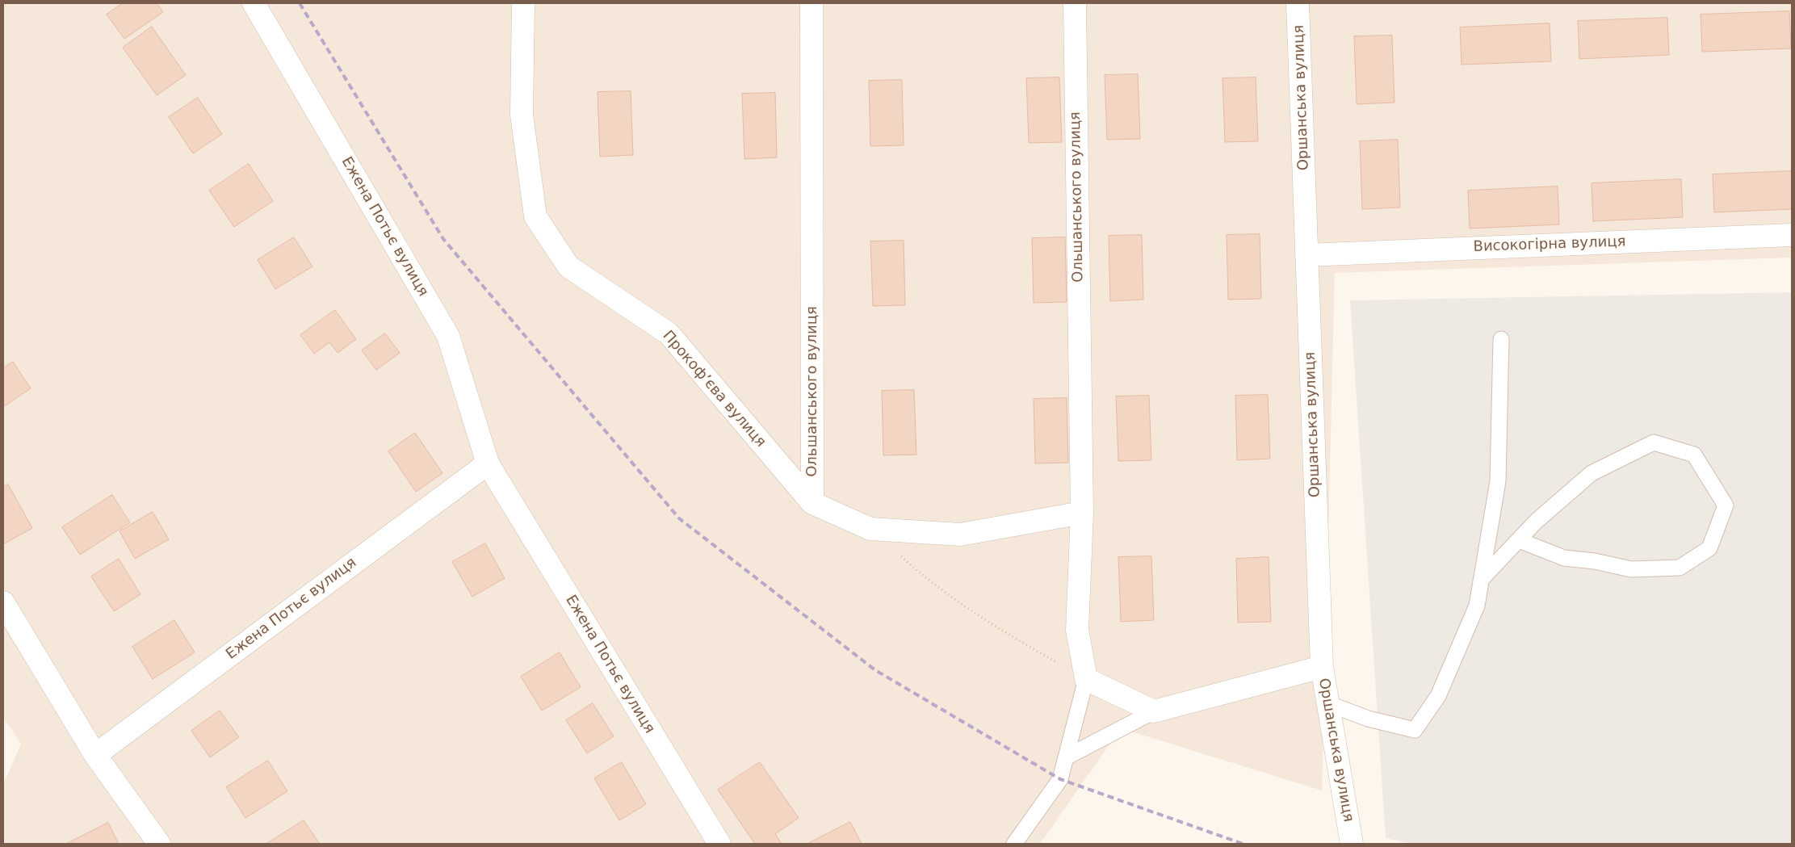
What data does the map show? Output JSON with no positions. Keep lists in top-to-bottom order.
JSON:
{
  "streets": {
    "street": [
      "Оршанська вулиця",
      "Ольшанського вулиця",
      "Ежена Потьє вулиця",
      "Високогірна вулиця",
      "Прокоф’єва вулиця"
    ]
  },
  "crossings": [
    ["Оршанська вулиця", "Високогірна вулиця"],
    ["Ольшанського вулиця", "Прокоф’єва вулиця"]
  ]
}
